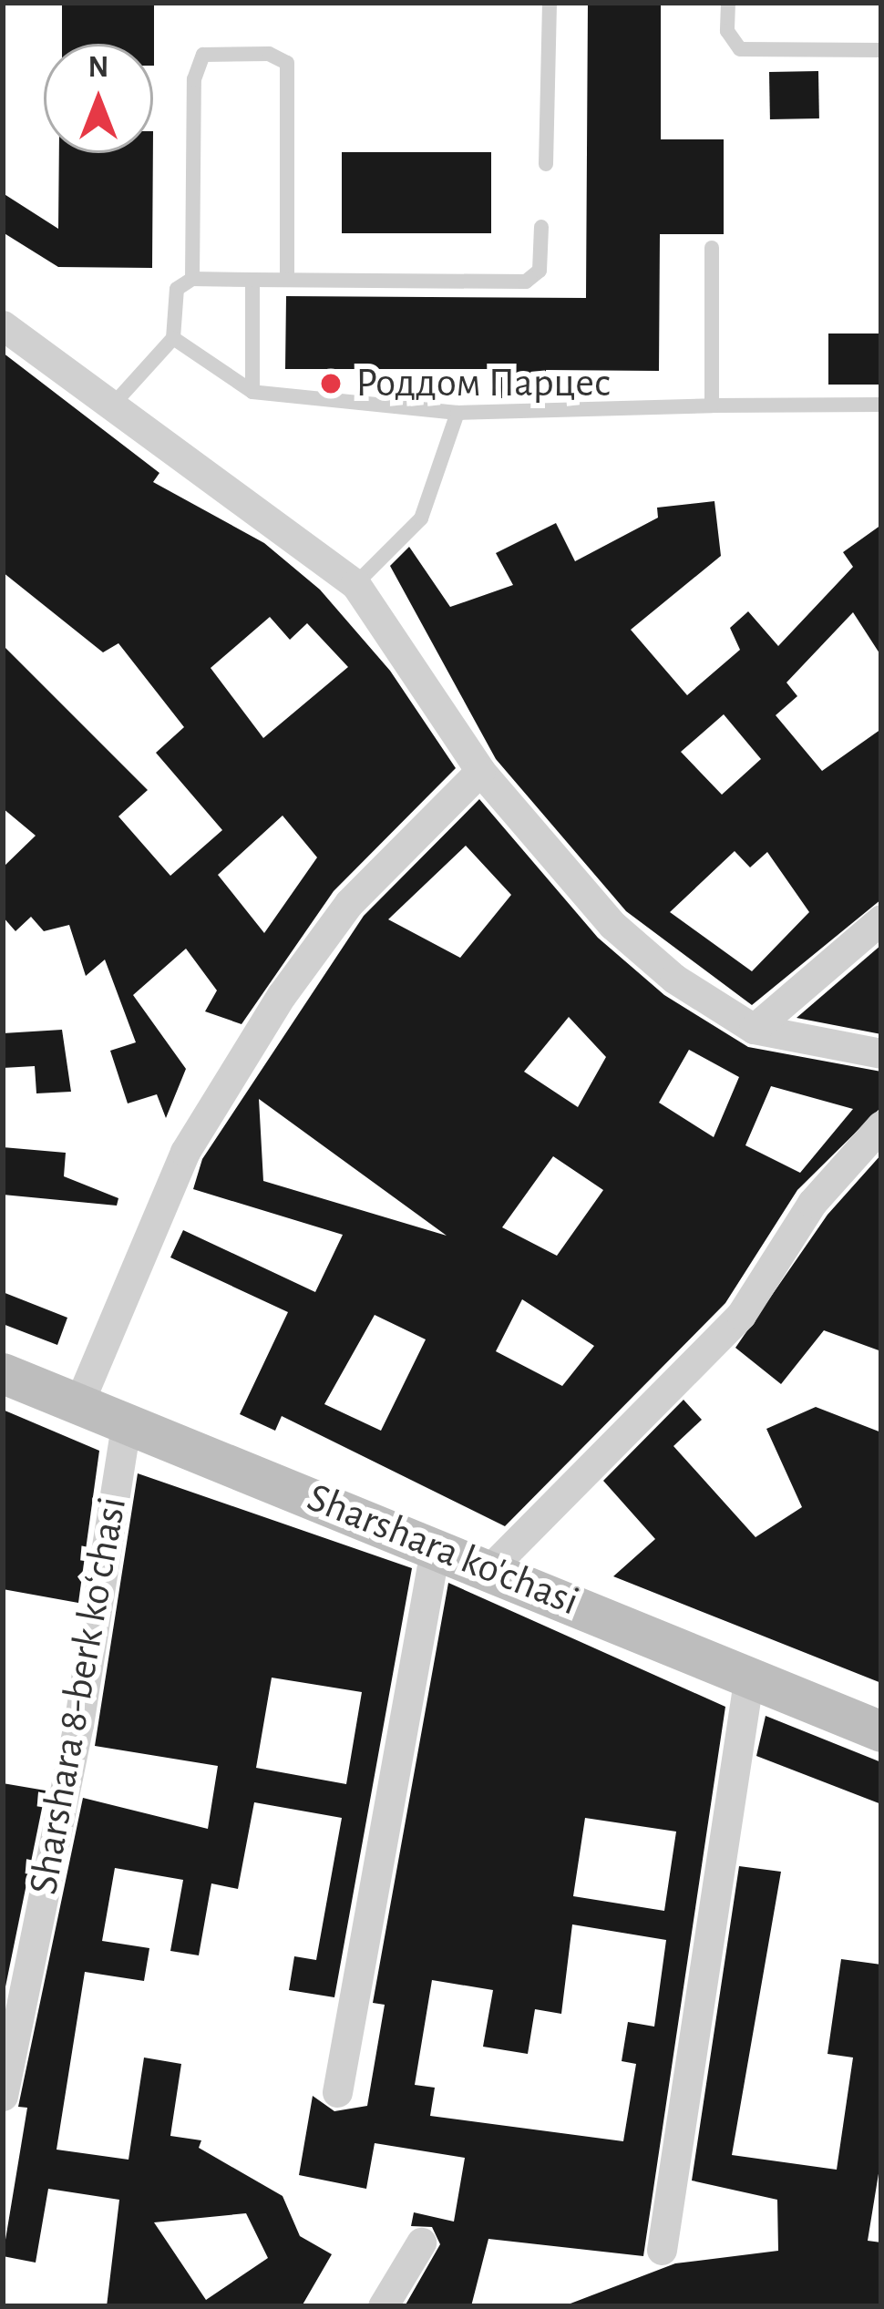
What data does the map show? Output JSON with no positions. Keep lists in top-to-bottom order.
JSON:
{
  "streets": {
    "street": ["Sharshara ko'chasi", "Sharshara 8-berk koʻchasi"]
  },
  "crossings": [
    ["Sharshara ko'chasi", "Sharshara 8-berk koʻchasi"]
  ],
  "places": ["Роддом Парцес"],
  "north": "top"
}
